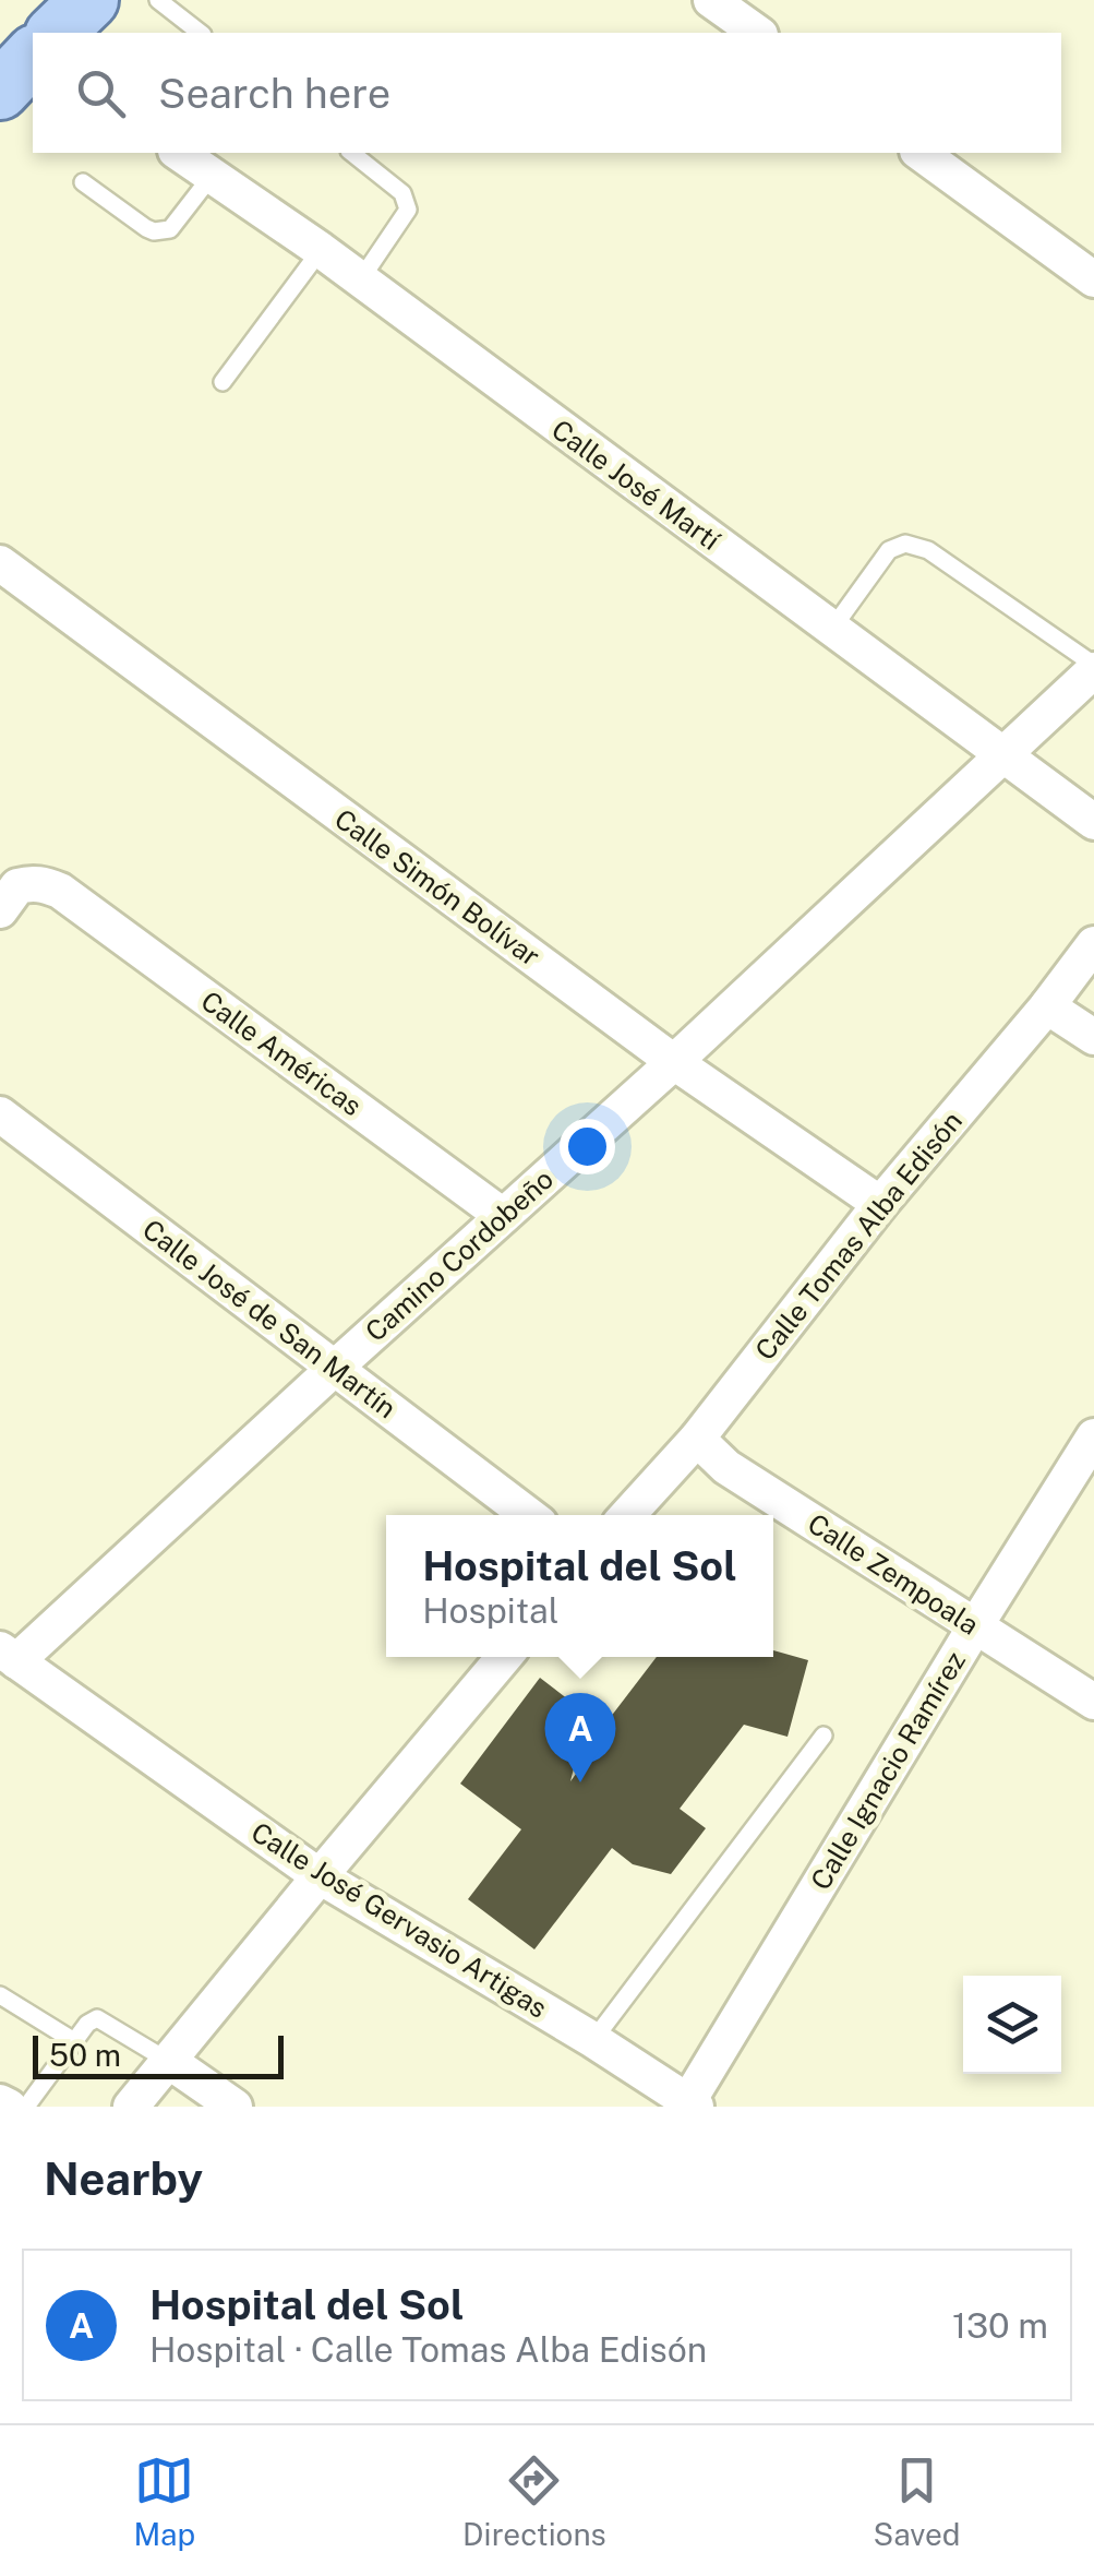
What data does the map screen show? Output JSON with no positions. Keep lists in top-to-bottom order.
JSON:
{
  "streets": {
    "street": [
      "Calle José Martí",
      "Calle Simón Bolívar",
      "Calle Américas",
      "Calle Tomas Alba Edisón",
      "Camino Cordobeño",
      "Calle José de San Martín",
      "Calle Zempoala",
      "Calle Ignacio Ramírez",
      "Calle José Gervasio Artigas"
    ]
  },
  "crossings": [
    ["Calle José Martí", "Camino Cordobeño"],
    ["Calle Simón Bolívar", "Calle Tomas Alba Edisón"],
    ["Calle Simón Bolívar", "Camino Cordobeño"],
    ["Calle Américas", "Camino Cordobeño"],
    ["Calle Tomas Alba Edisón", "Calle Zempoala"],
    ["Camino Cordobeño", "Calle José de San Martín"],
    ["Camino Cordobeño", "Calle José Gervasio Artigas"],
    ["Calle Zempoala", "Calle Ignacio Ramírez"],
    ["Calle Ignacio Ramírez", "Calle José Gervasio Artigas"]
  ],
  "scale_bar": "50 m",
  "page": {
    "search": "Search here",
    "popup": ["Hospital del Sol", "Hospital"],
    "pins": "A",
    "scale": "50 m",
    "heading": "Nearby",
    "list": [
      {
        "mark": "A",
        "name": "Hospital del Sol",
        "note": "Hospital · Calle Tomas Alba Edisón",
        "value": "130 m"
      }
    ],
    "nav": ["Map", "Directions", "Saved"]
  }
}
